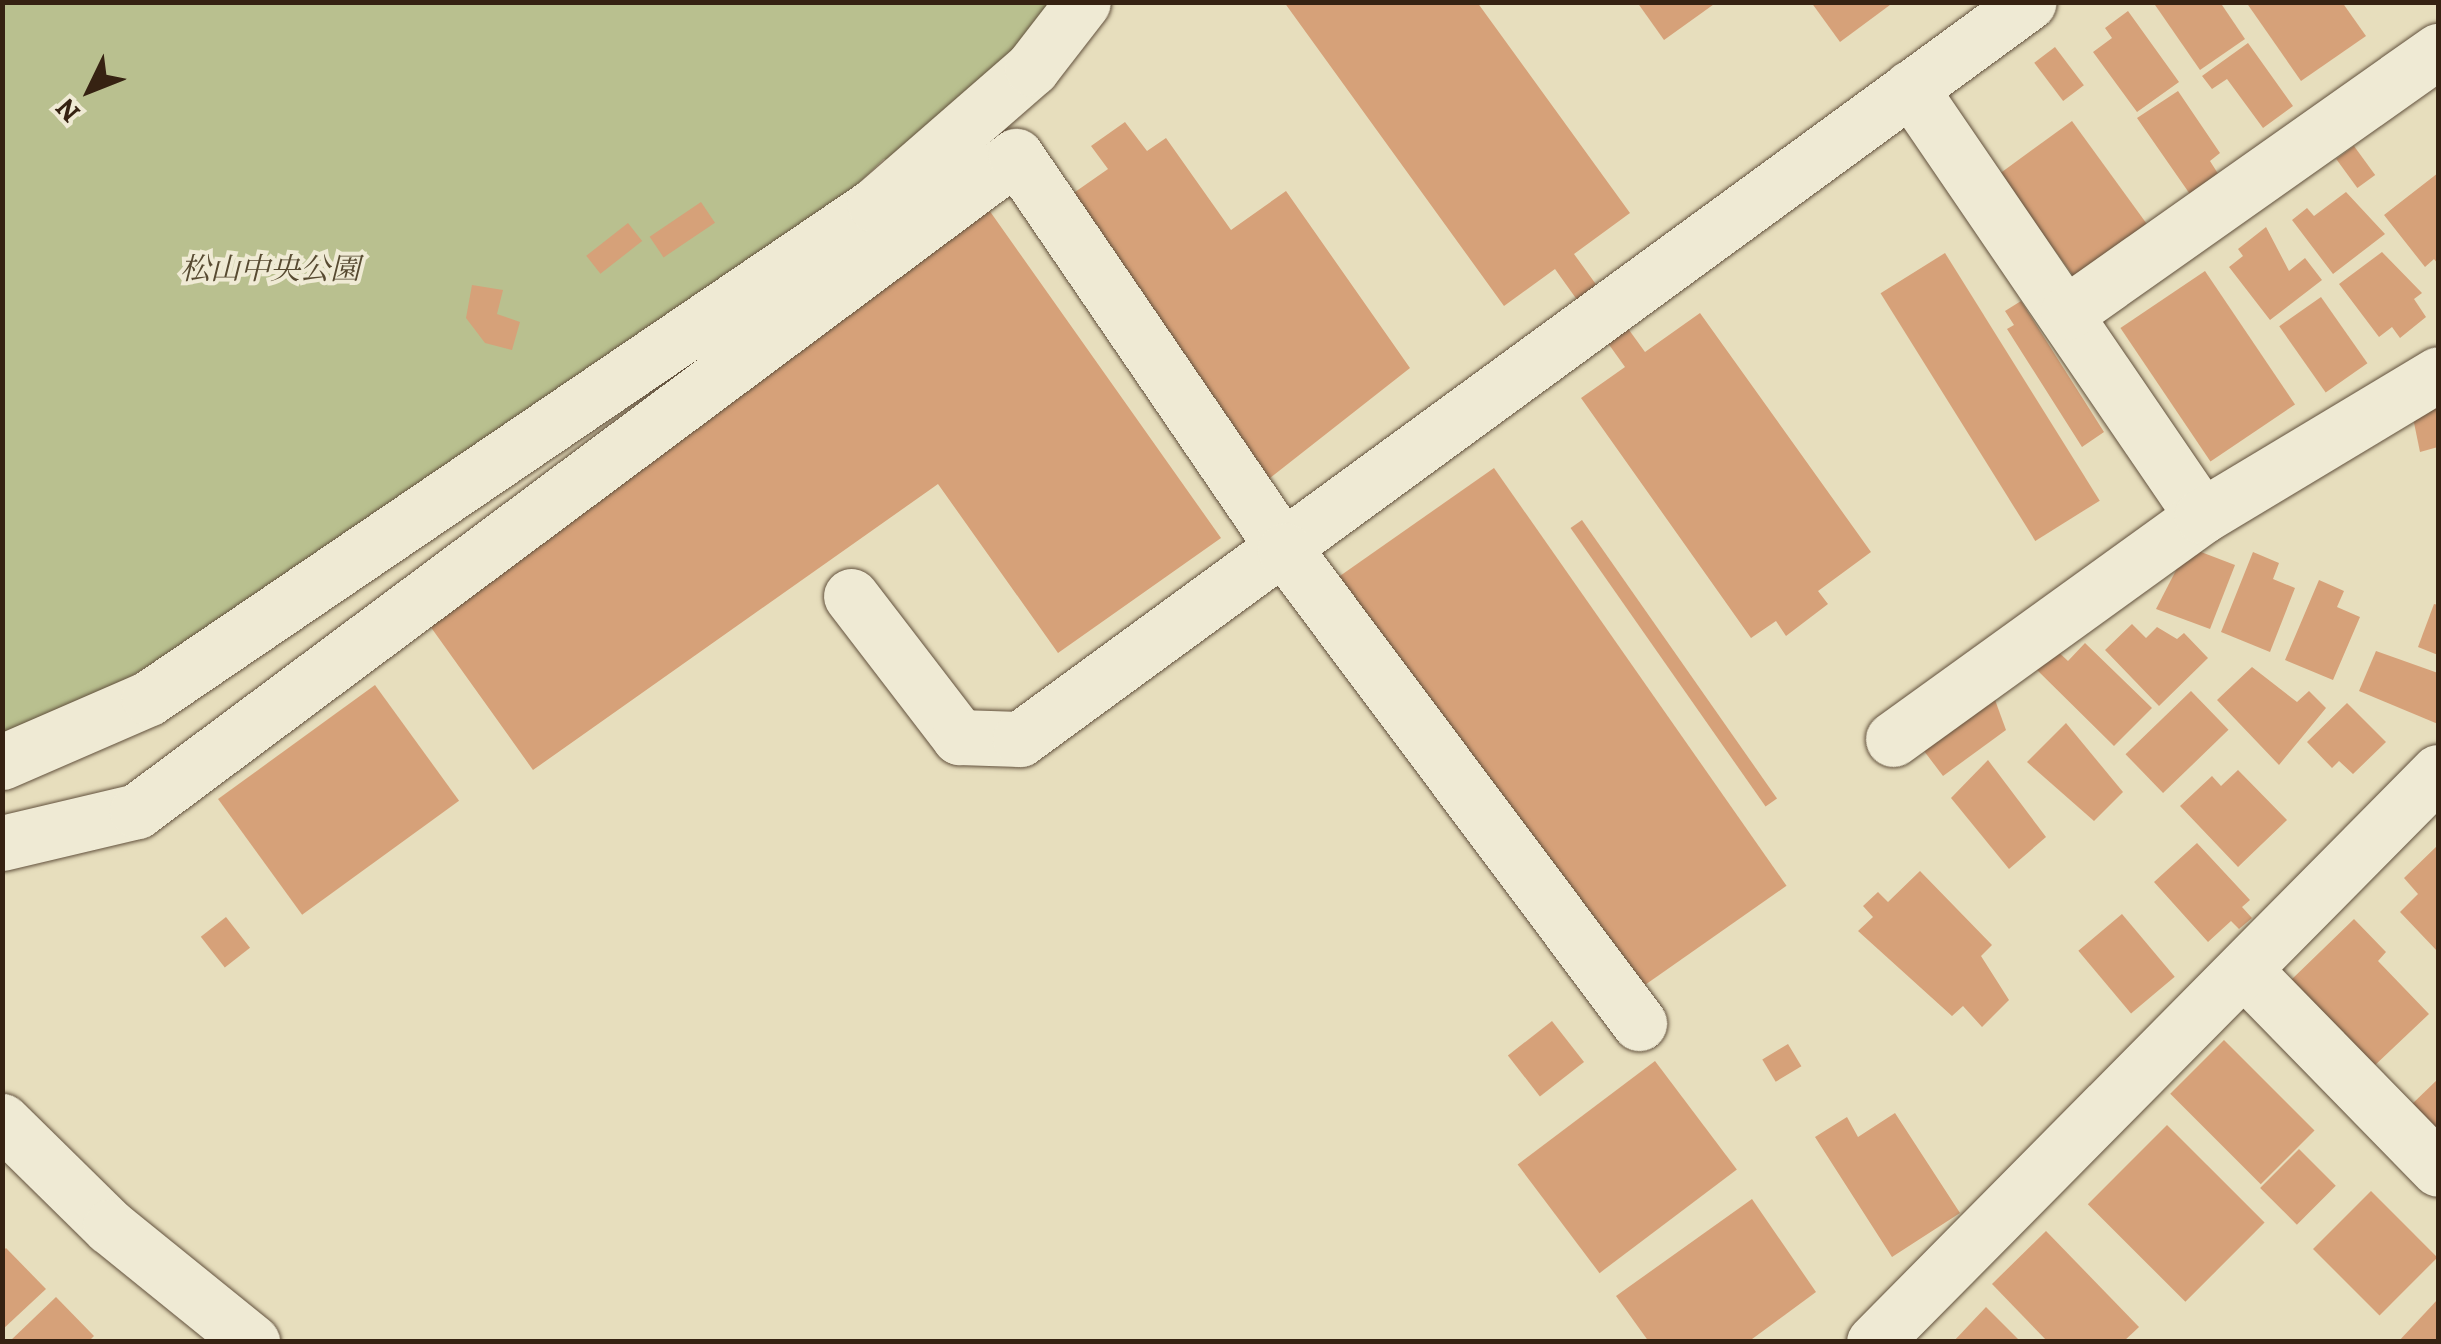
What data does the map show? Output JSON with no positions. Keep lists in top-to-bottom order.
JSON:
{
  "parks": ["松山中央公園"],
  "north": "bottom left"
}
